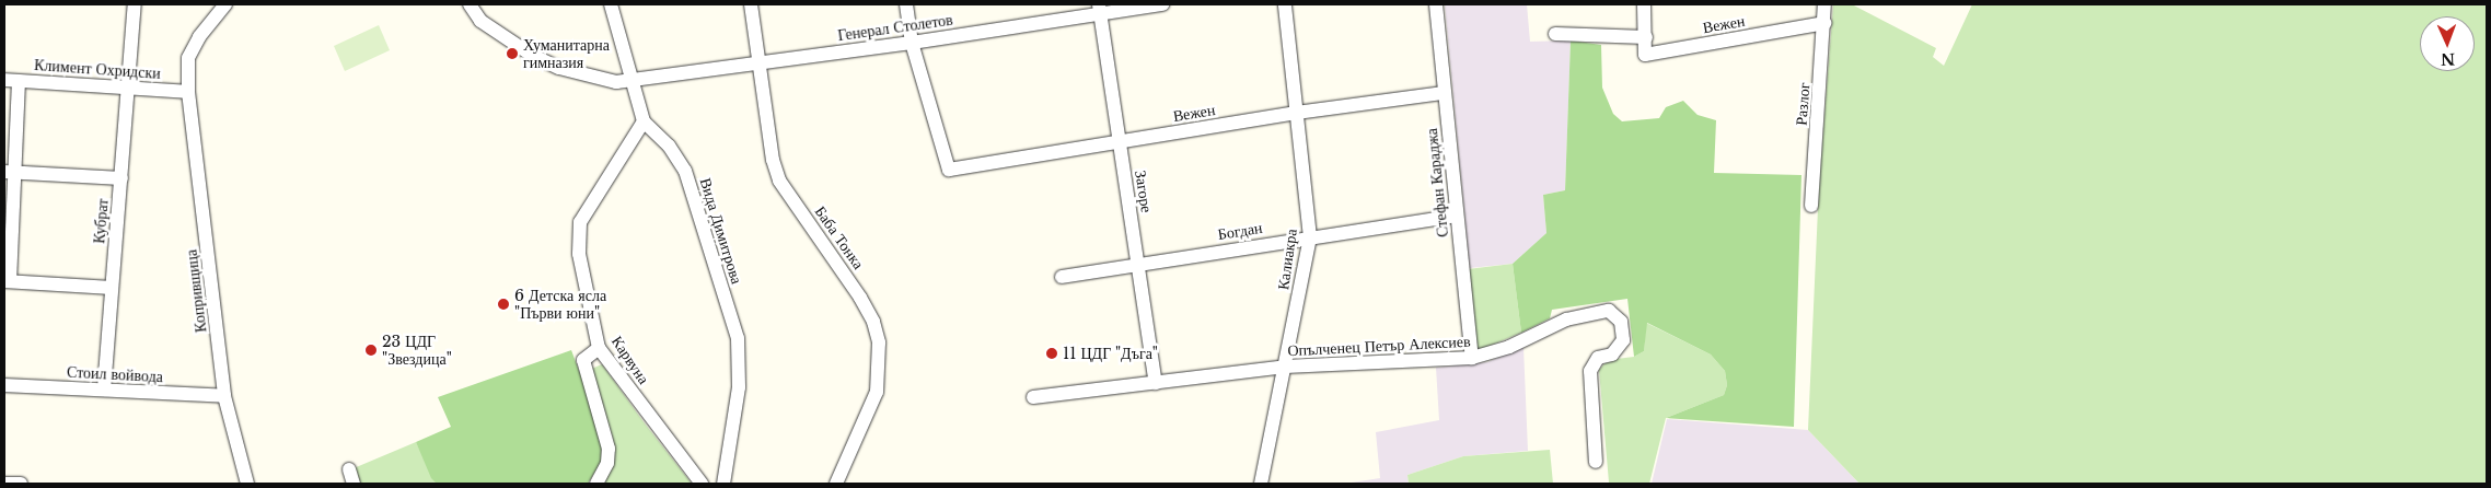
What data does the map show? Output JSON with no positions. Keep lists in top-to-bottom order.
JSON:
{
  "streets": {
    "street": [
      "Вежен",
      "Генерал Столетов",
      "Климент Охридски",
      "Разлог",
      "Стефан Караджа",
      "Загоре",
      "Кубрат",
      "Вида Димитрова",
      "Богдан",
      "Баба Тонка",
      "Калиакра",
      "Копривщица",
      "Опълченец Петър Алексиев",
      "Карвуна",
      "Стоил войвода"
    ]
  },
  "crossings": [
    ["Вежен", "Генерал Столетов"],
    ["Вежен", "Разлог"],
    ["Вежен", "Стефан Караджа"],
    ["Вежен", "Загоре"],
    ["Вежен", "Калиакра"],
    ["Генерал Столетов", "Загоре"],
    ["Генерал Столетов", "Баба Тонка"],
    ["Климент Охридски", "Кубрат"],
    ["Климент Охридски", "Копривщица"],
    ["Стефан Караджа", "Богдан"],
    ["Стефан Караджа", "Опълченец Петър Алексиев"],
    ["Загоре", "Богдан"],
    ["Загоре", "Опълченец Петър Алексиев"],
    ["Кубрат", "Стоил войвода"],
    ["Вида Димитрова", "Карвуна"],
    ["Богдан", "Калиакра"],
    ["Калиакра", "Опълченец Петър Алексиев"],
    ["Копривщица", "Стоил войвода"]
  ],
  "places": [
    "Хуманитарна гимназия",
    "6 Детска ясла \"Първи юни\"",
    "23 ЦДГ \"Звездица\"",
    "11 ЦДГ \"Дъга\""
  ],
  "north": "bottom"
}
